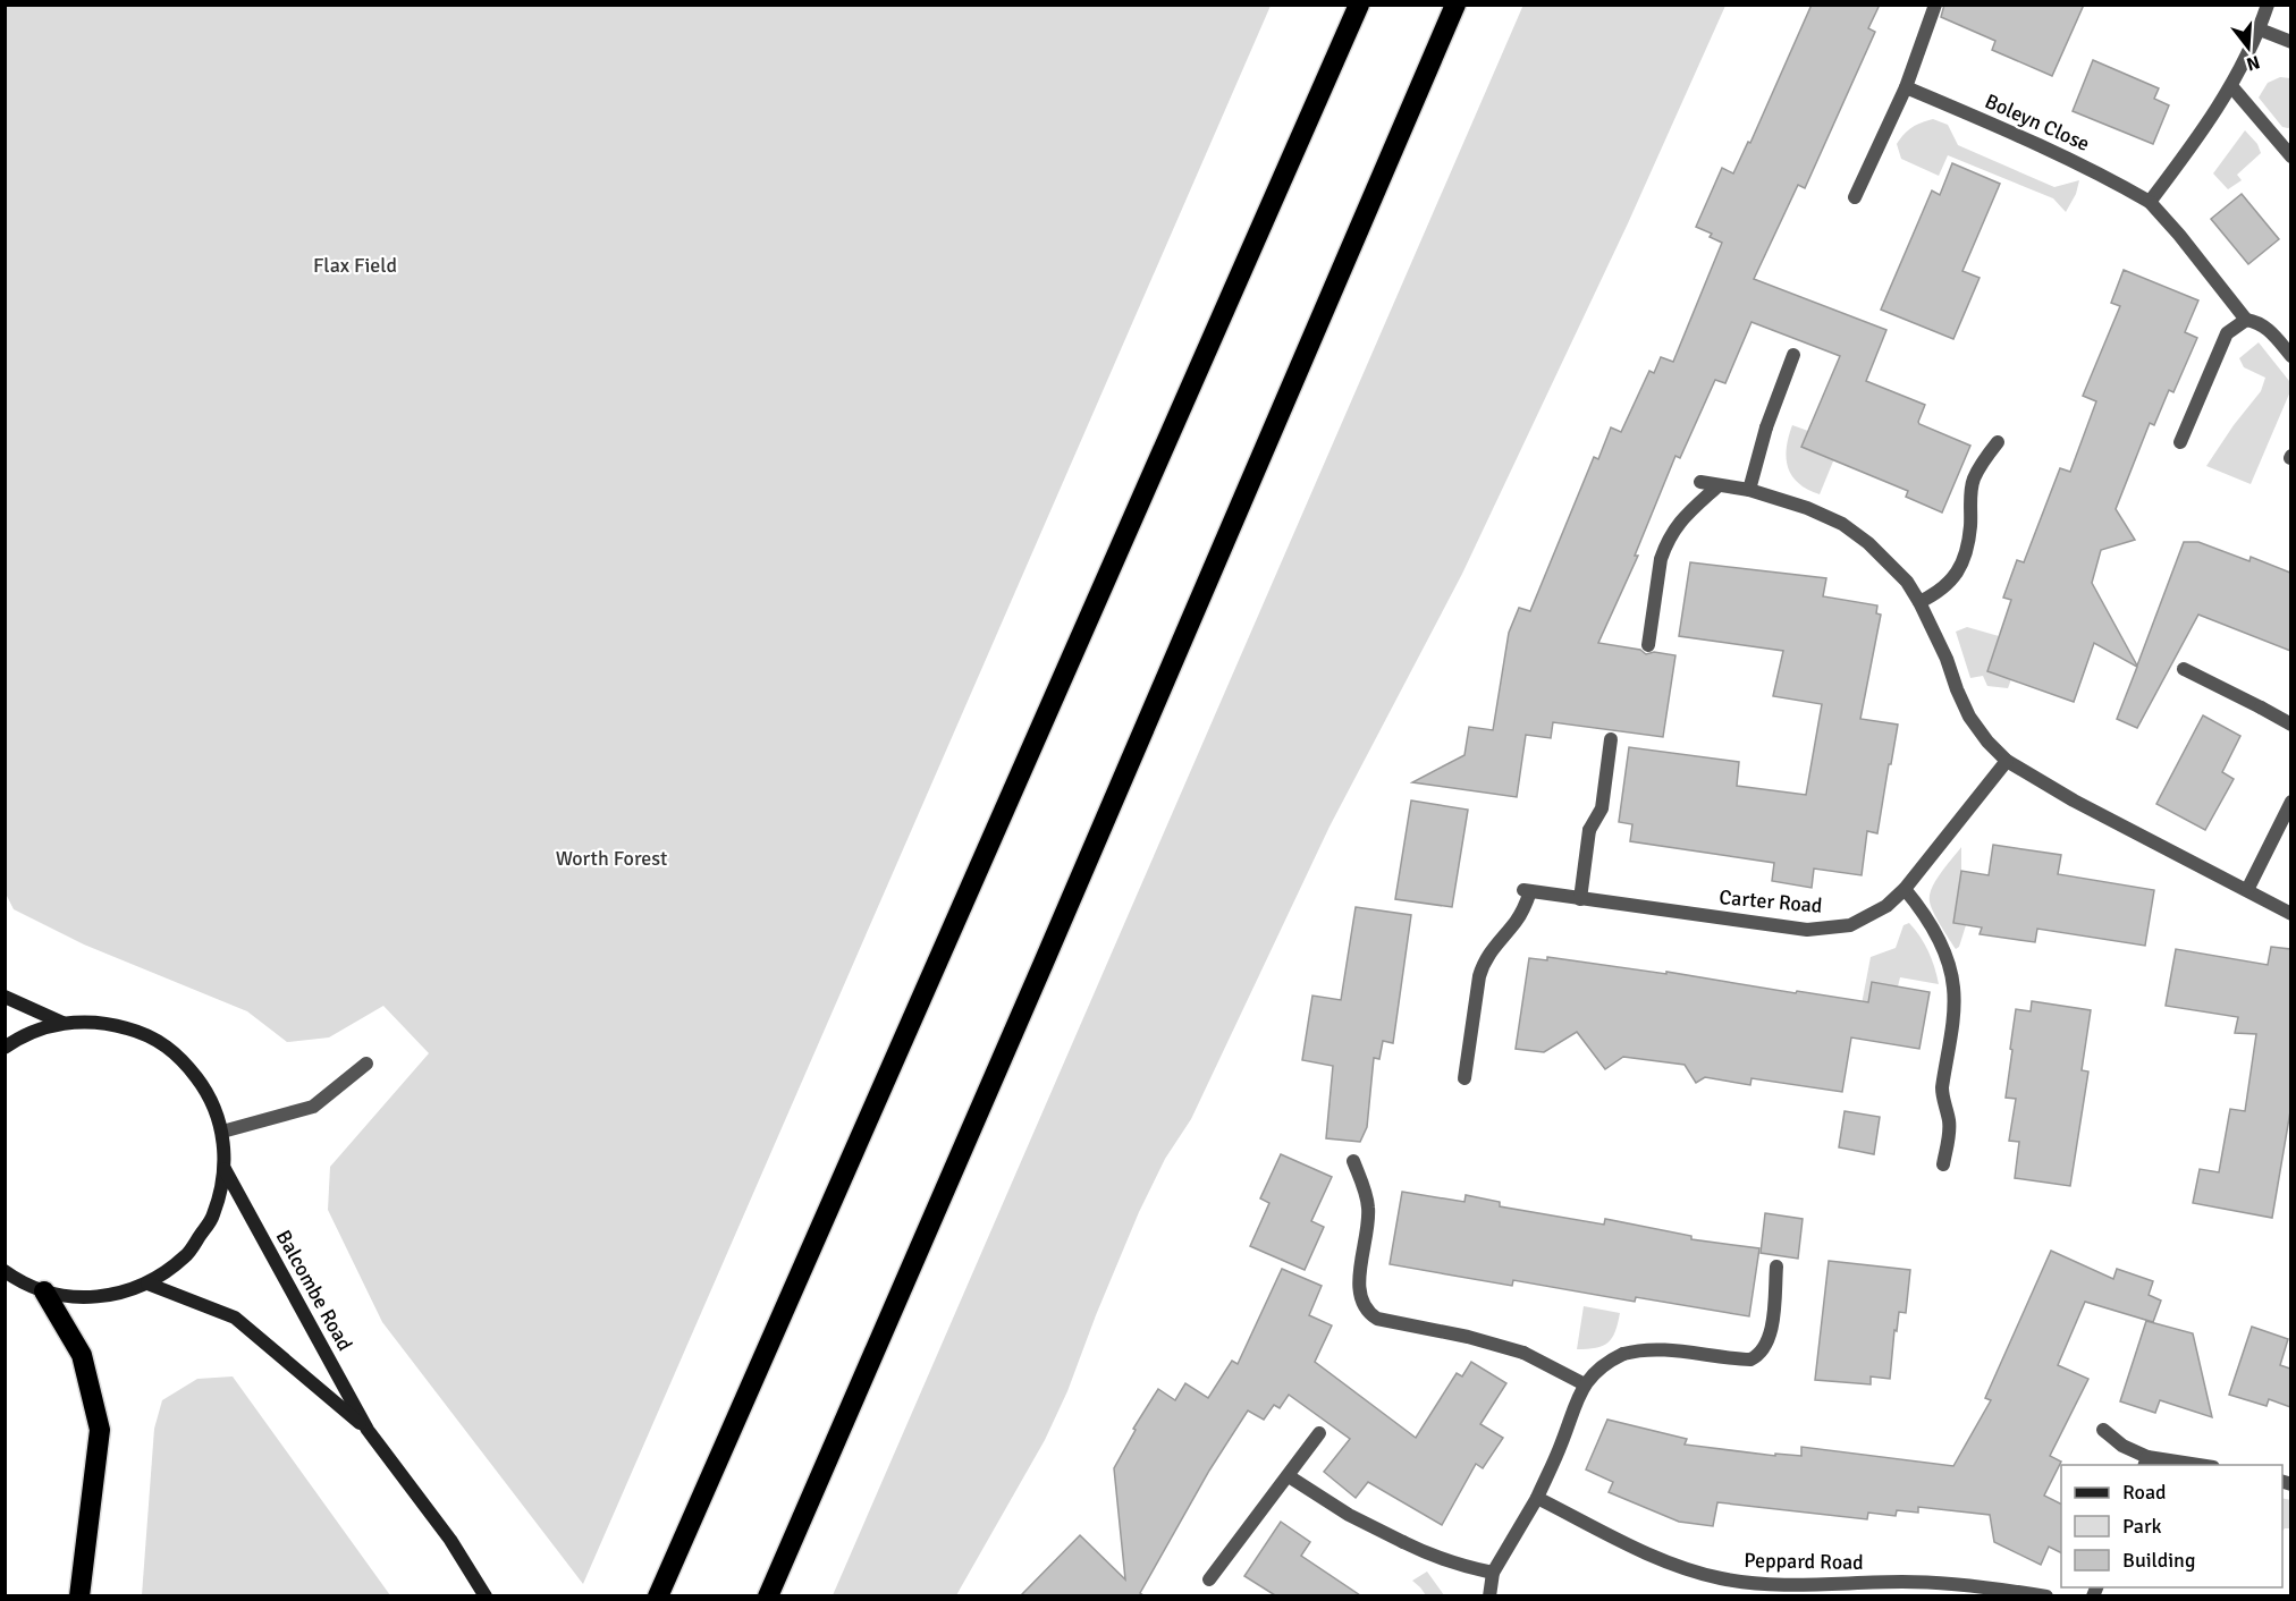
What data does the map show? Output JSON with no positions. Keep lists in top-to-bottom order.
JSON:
{
  "streets": {
    "main road": ["Balcombe Road"],
    "street": ["Boleyn Close", "Carter Road", "Peppard Road"]
  },
  "parks": ["Flax Field", "Worth Forest"],
  "legend": ["Road", "Park", "Building"],
  "north": "bottom"
}
